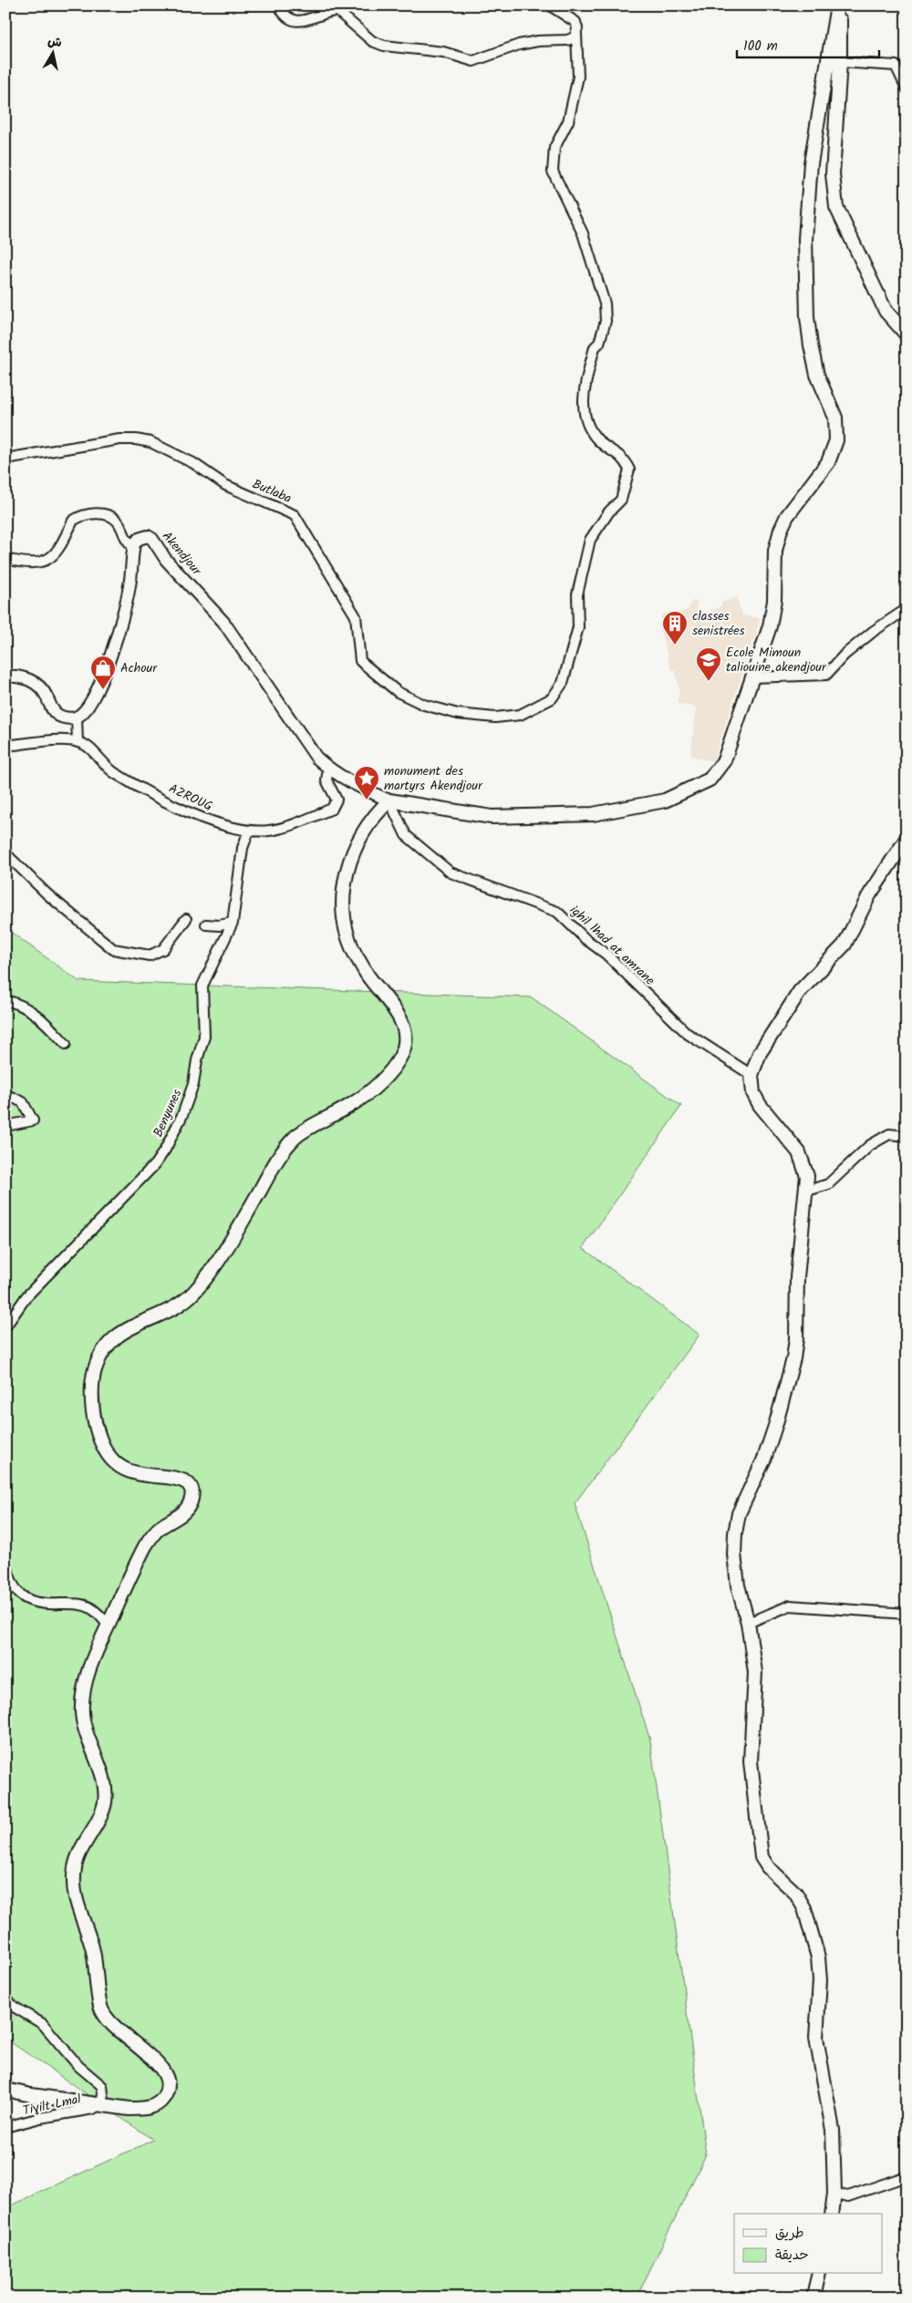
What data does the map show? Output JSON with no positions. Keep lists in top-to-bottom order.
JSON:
{
  "streets": {
    "street": [
      "Butlaba",
      "Akendjour",
      "AZROUG",
      "ighil lhad at amrane",
      "Benyunes",
      "Tiɣilt Lmal"
    ]
  },
  "crossings": [
    ["Akendjour", "AZROUG"],
    ["Akendjour", "ighil lhad at amrane"],
    ["AZROUG", "Benyunes"]
  ],
  "places": {
    "building": ["classes senistrées"],
    "school or university": ["Ecole Mimoun taliouine akendjour"],
    "shop": ["Achour"],
    "place": ["monument des martyrs Akendjour"]
  },
  "legend": ["طريق", "حديقة"],
  "scale_bar": "100 m",
  "north": "top"
}
